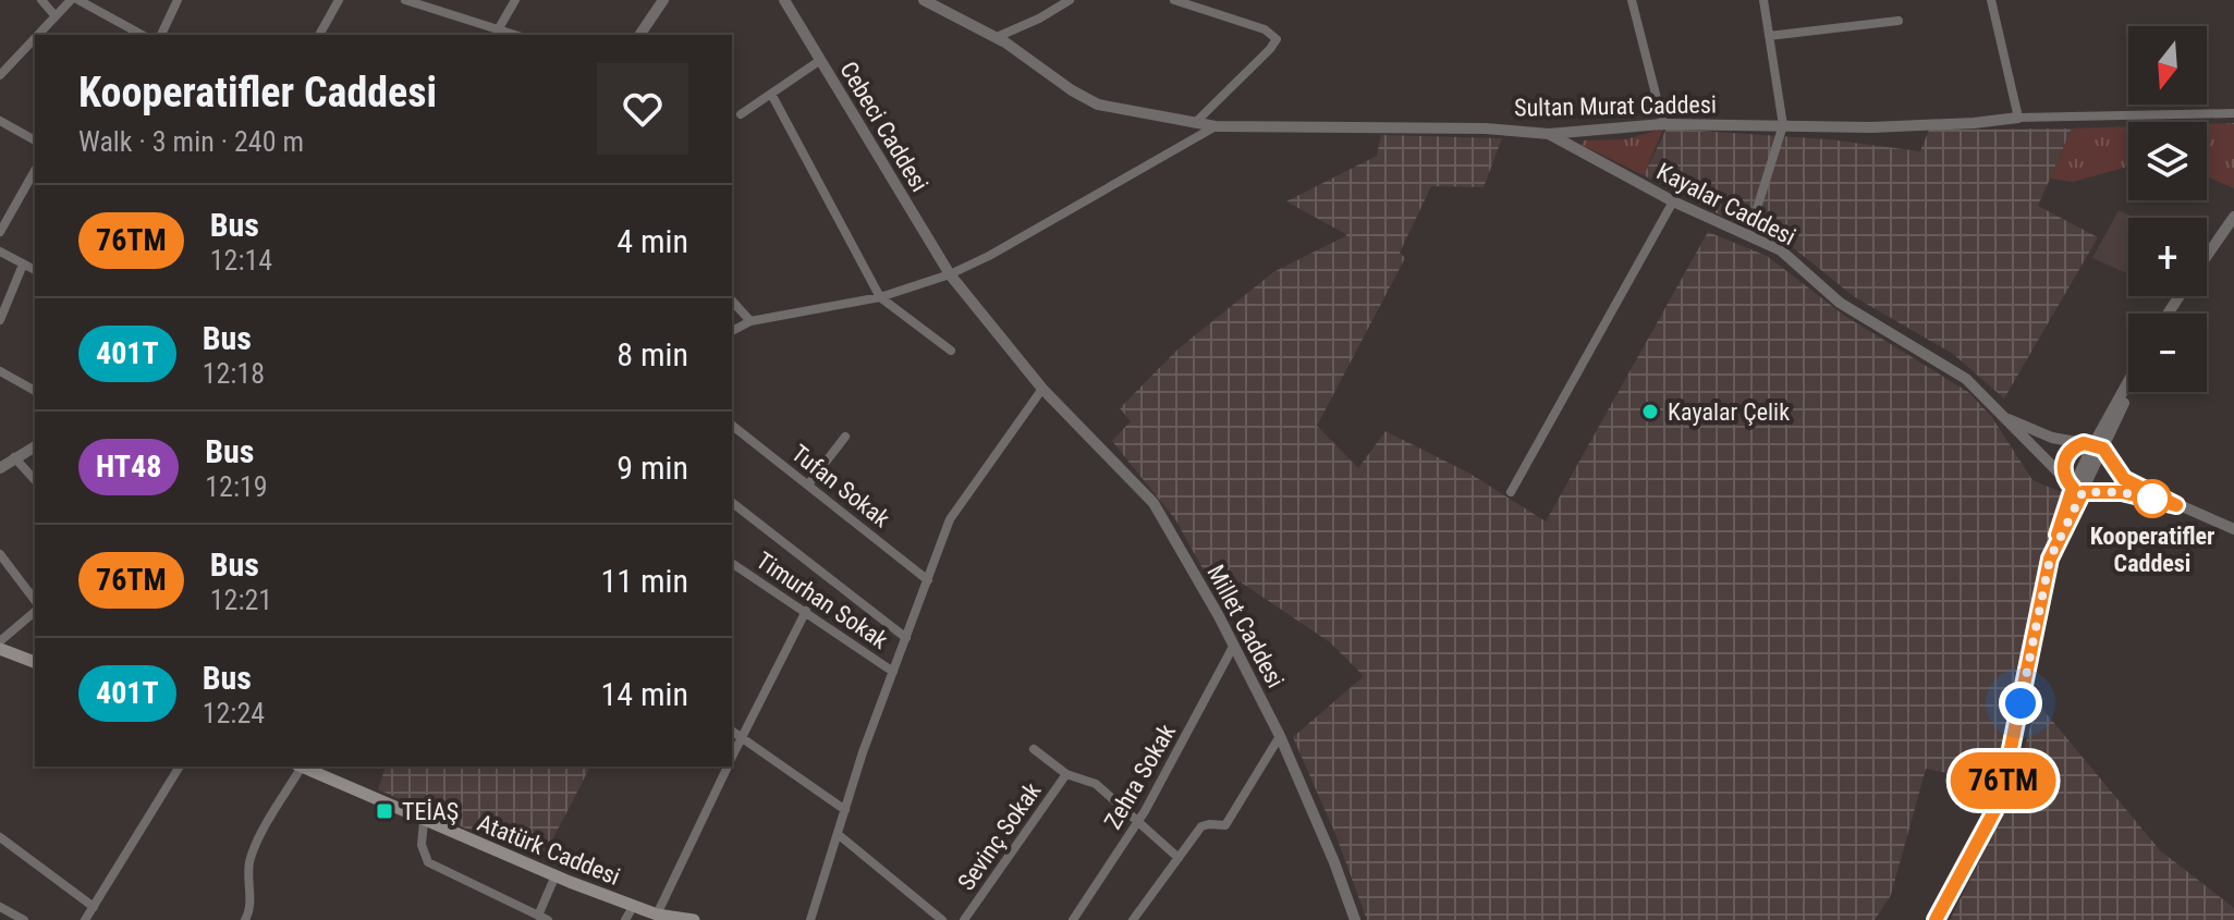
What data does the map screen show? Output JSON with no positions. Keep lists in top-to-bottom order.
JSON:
{
  "streets": {
    "main road": ["Atatürk Caddesi"],
    "street": [
      "Sultan Murat Caddesi",
      "Cebeci Caddesi",
      "Kayalar Caddesi",
      "Tufan Sokak",
      "Timurhan Sokak",
      "Millet Caddesi",
      "Zehra Sokak",
      "Sevinç Sokak"
    ]
  },
  "crossings": [
    ["Sultan Murat Caddesi", "Kayalar Caddesi"],
    ["Cebeci Caddesi", "Millet Caddesi"],
    ["Millet Caddesi", "Zehra Sokak"]
  ],
  "places": {
    "other": ["Kayalar Çelik", "Kooperatifler Caddesi"],
    "transit": ["TEİAŞ"]
  },
  "lines": ["bus line 76TM"],
  "north": "bottom",
  "page": {
    "on_map": "76TM",
    "map_buttons": ["+", "−"],
    "heading": ["Kooperatifler Caddesi", "Walk · 3 min · 240 m"],
    "list": [
      {
        "mark": "76TM",
        "name": "Bus",
        "note": "12:14",
        "value": "4 min"
      },
      {
        "mark": "401T",
        "name": "Bus",
        "note": "12:18",
        "value": "8 min"
      },
      {
        "mark": "HT48",
        "name": "Bus",
        "note": "12:19",
        "value": "9 min"
      },
      {
        "mark": "76TM",
        "name": "Bus",
        "note": "12:21",
        "value": "11 min"
      },
      {
        "mark": "401T",
        "name": "Bus",
        "note": "12:24",
        "value": "14 min"
      }
    ]
  }
}
